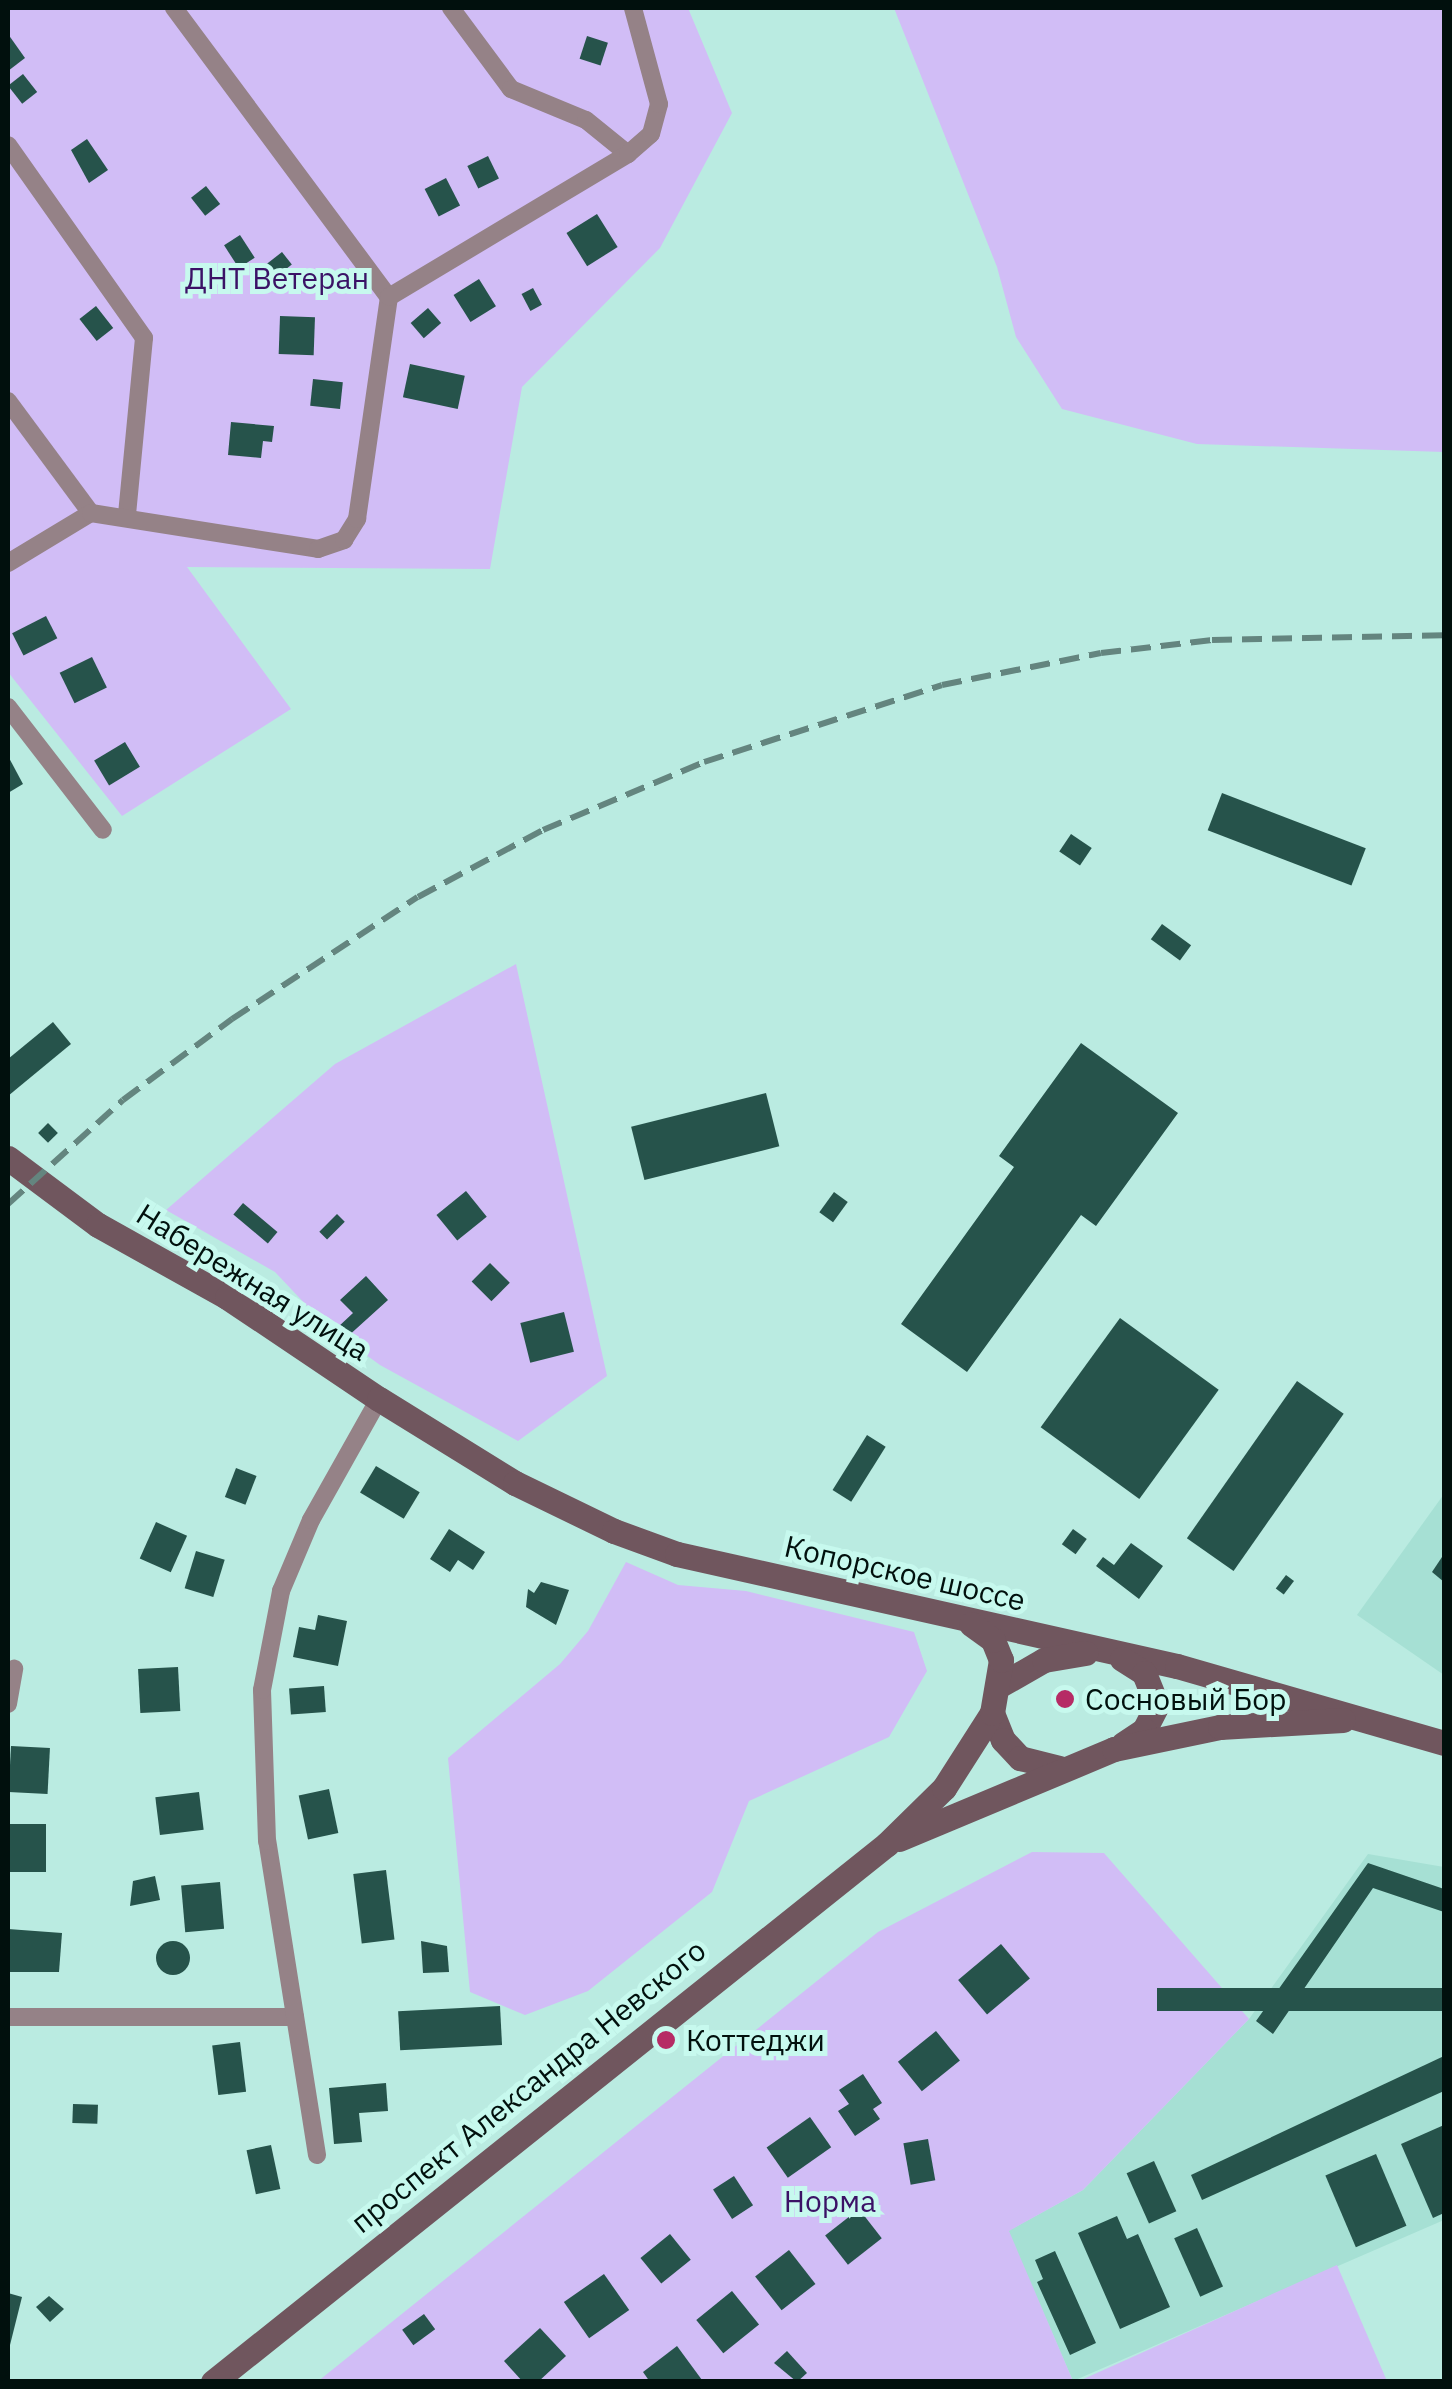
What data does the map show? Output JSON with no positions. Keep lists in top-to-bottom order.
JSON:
{
  "streets": {
    "main road": ["Набережная улица", "Копорское шоссе", "проспект Александра Невского"]
  },
  "crossings": [
    ["Набережная улица", "Копорское шоссе"]
  ],
  "parks": ["ДНТ Ветеран", "Норма"],
  "places": ["Сосновый Бор", "Коттеджи"]
}
